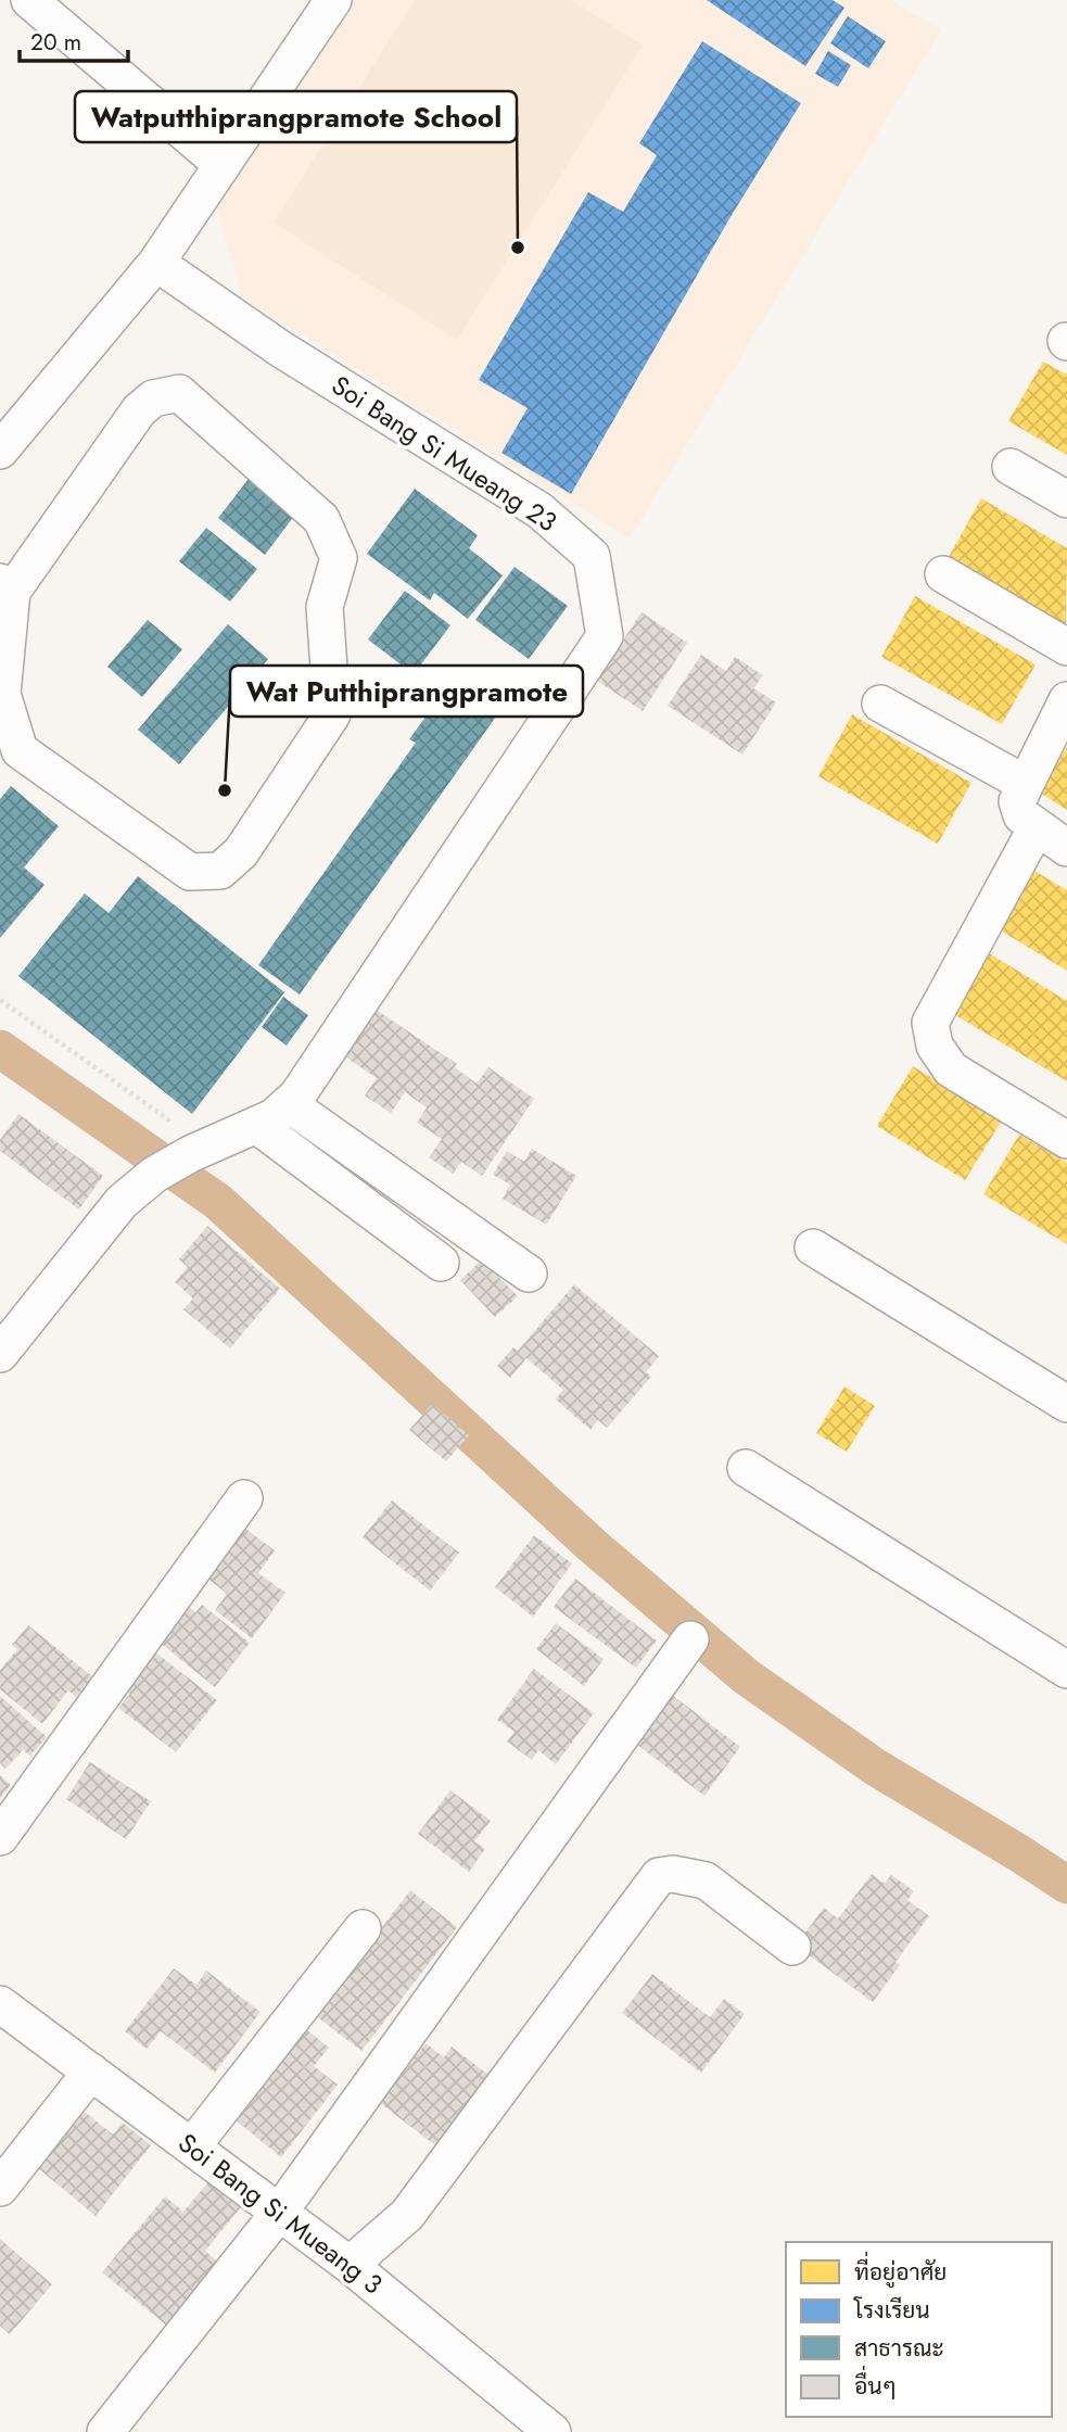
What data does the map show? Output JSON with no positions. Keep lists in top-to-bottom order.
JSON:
{
  "streets": {
    "street": ["Soi Bang Si Mueang 23", "Soi Bang Si Mueang 3"]
  },
  "places": ["Watputthiprangpramote School", "Wat Putthiprangpramote"],
  "legend": [
    "ที่อยู่อาศัย",
    "โรงเรียน",
    "สาธารณะ",
    "อื่นๆ"
  ],
  "scale_bar": "20 m"
}
